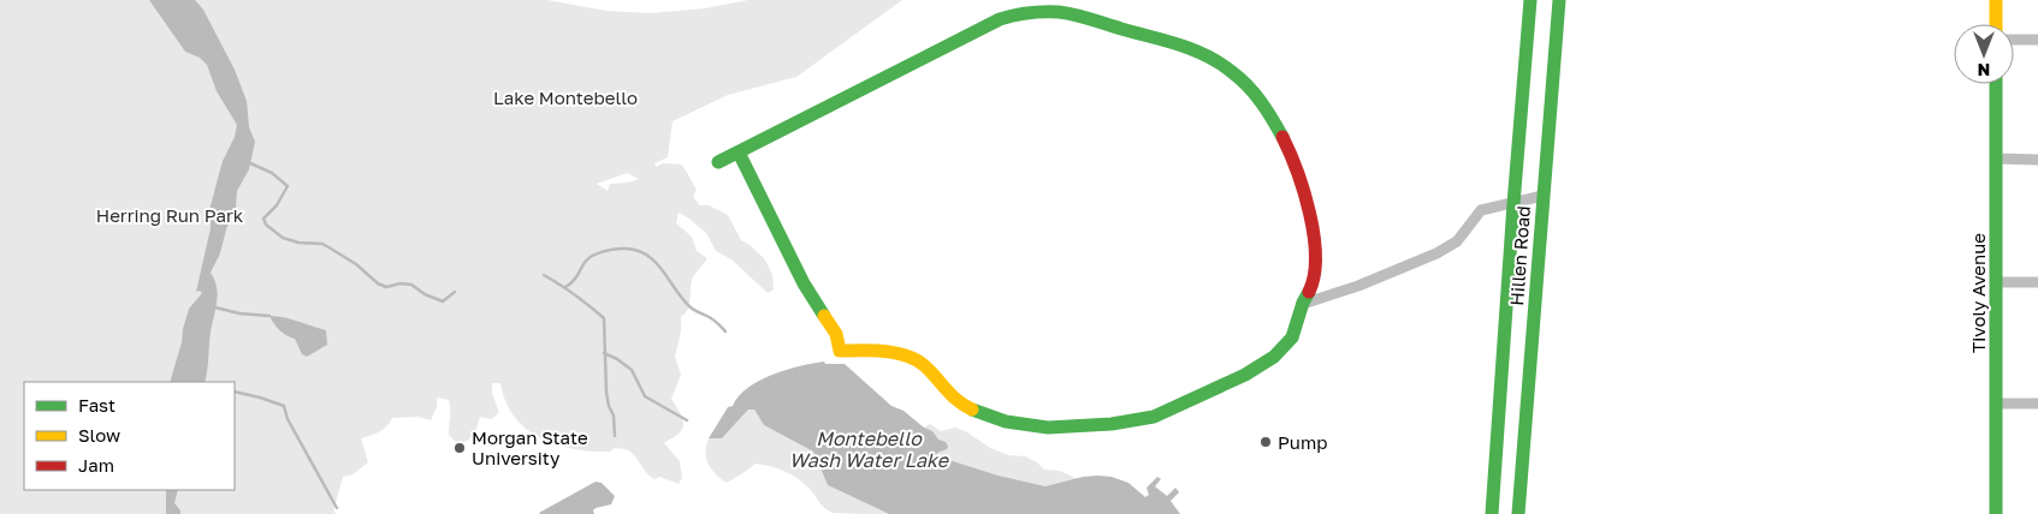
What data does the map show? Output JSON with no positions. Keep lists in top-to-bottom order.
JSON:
{
  "streets": {
    "street": ["Hillen Road", "Tivoly Avenue"]
  },
  "water": ["Montebello Wash Water Lake"],
  "parks": ["Lake Montebello", "Herring Run Park"],
  "places": ["Pump", "Morgan State University"],
  "legend": ["Fast", "Slow", "Jam"],
  "north": "bottom"
}
